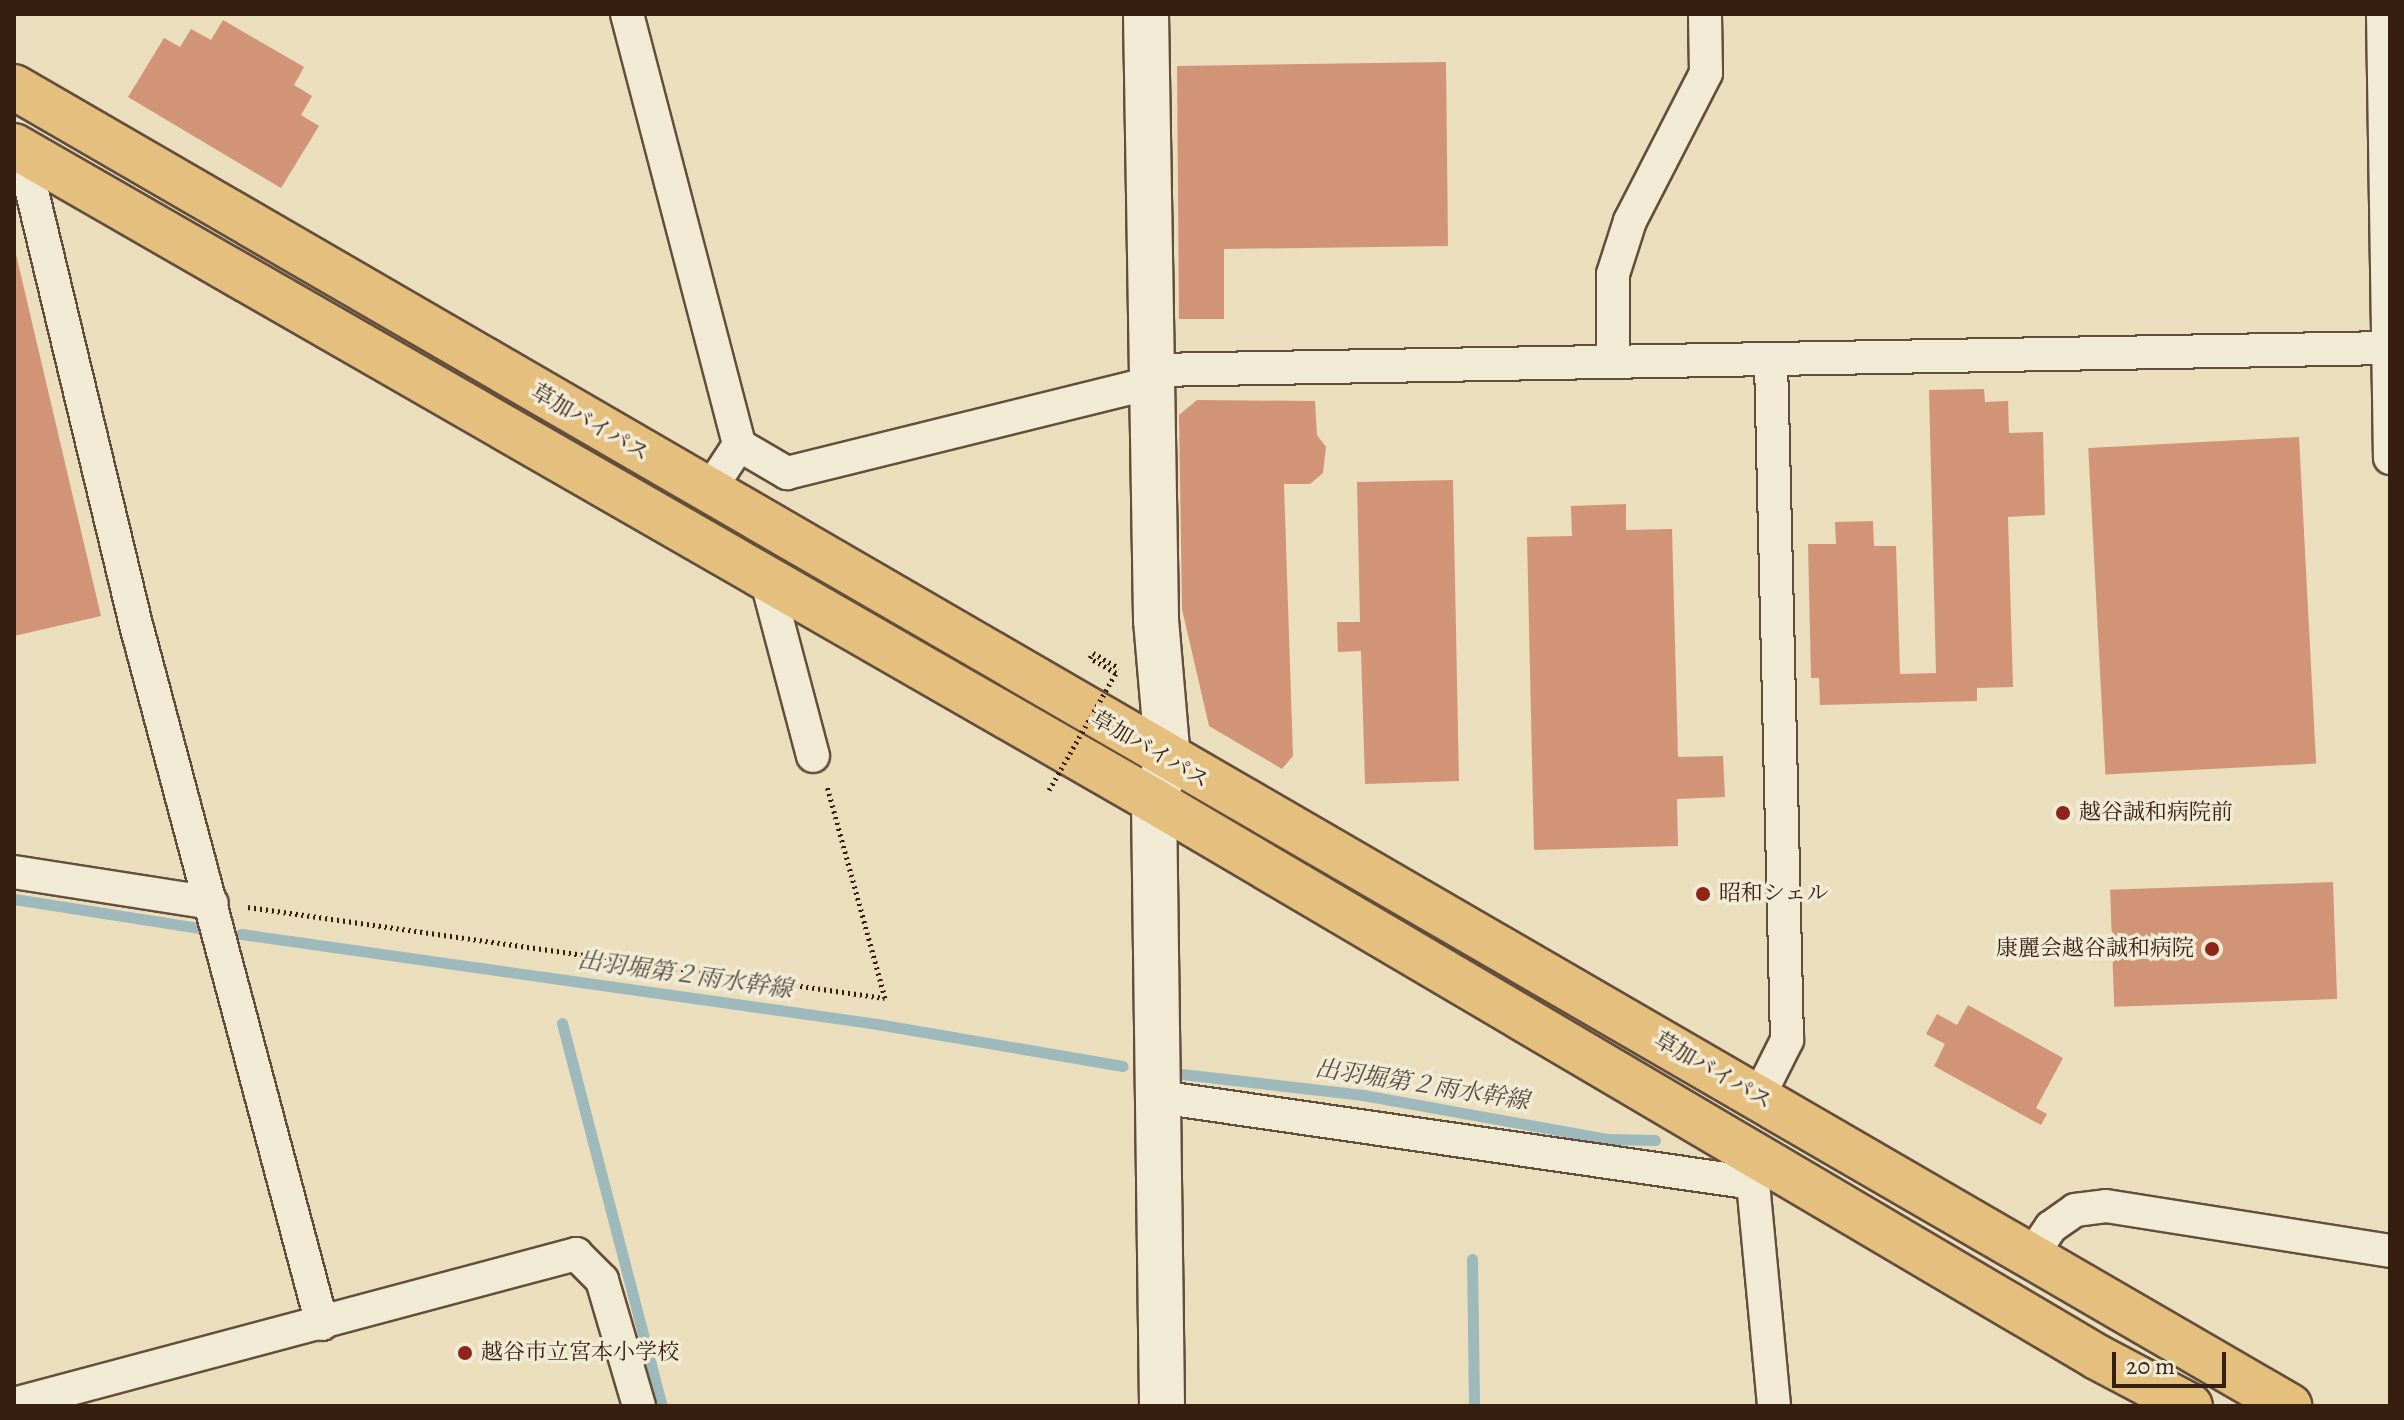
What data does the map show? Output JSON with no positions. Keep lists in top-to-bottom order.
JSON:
{
  "streets": {
    "highway": ["草加バイパス"]
  },
  "water": ["出羽堀第２雨水幹線"],
  "places": [
    "越谷誠和病院前",
    "昭和シェル",
    "康麗会越谷誠和病院",
    "越谷市立宮本小学校"
  ],
  "scale_bar": "20 m"
}
